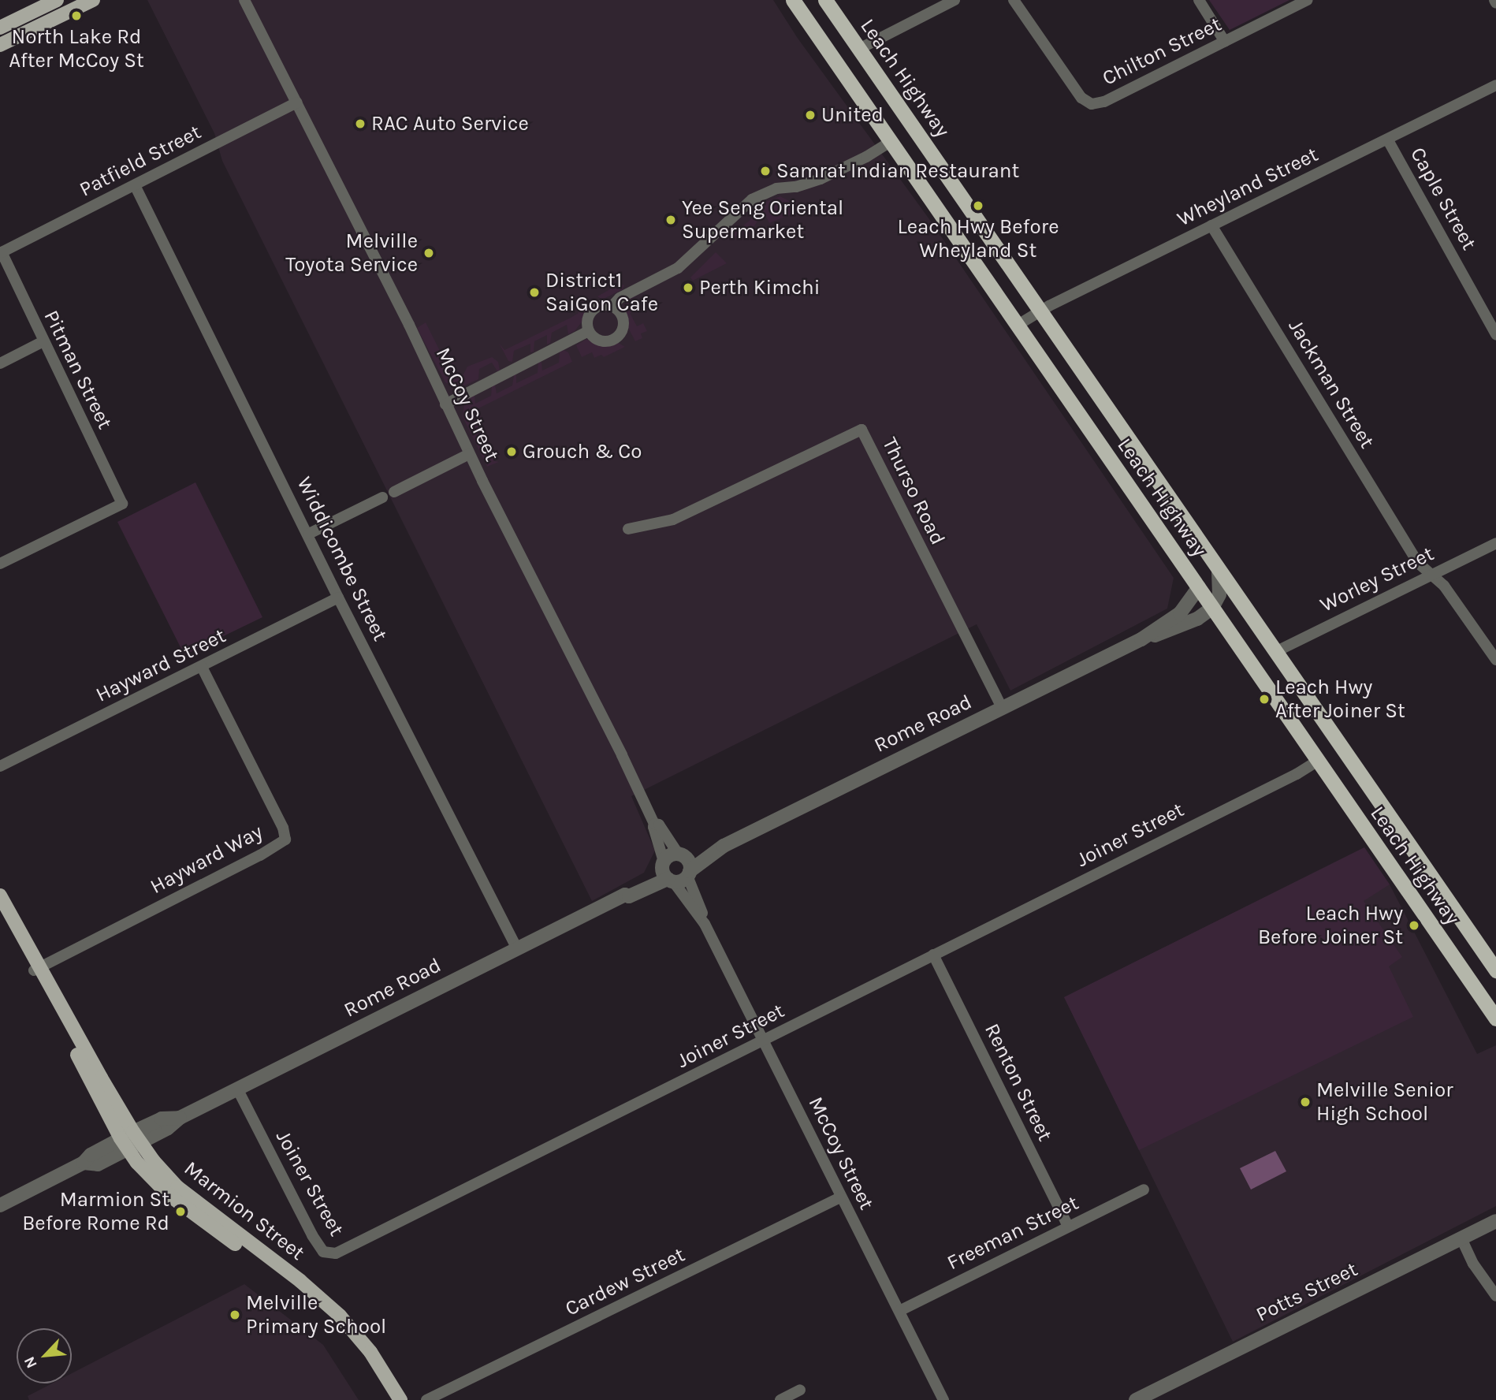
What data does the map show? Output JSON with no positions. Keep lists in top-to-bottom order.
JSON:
{
  "streets": {
    "highway": ["Leach Highway"],
    "main road": ["Marmion Street"],
    "street": [
      "Chilton Street",
      "Patfield Street",
      "Wheyland Street",
      "Caple Street",
      "Pitman Street",
      "Jackman Street",
      "McCoy Street",
      "Thurso Road",
      "Widdicombe Street",
      "Worley Street",
      "Hayward Street",
      "Rome Road",
      "Joiner Street",
      "Hayward Way",
      "Renton Street",
      "Freeman Street",
      "Cardew Street",
      "Potts Street"
    ]
  },
  "crossings": [
    ["Leach Highway", "Wheyland Street"],
    ["Leach Highway", "Worley Street"],
    ["Leach Highway", "Rome Road"],
    ["Leach Highway", "Joiner Street"],
    ["Patfield Street", "Pitman Street"],
    ["Patfield Street", "McCoy Street"],
    ["Patfield Street", "Widdicombe Street"],
    ["Wheyland Street", "Caple Street"],
    ["Wheyland Street", "Jackman Street"],
    ["Jackman Street", "Worley Street"],
    ["McCoy Street", "Rome Road"],
    ["McCoy Street", "Joiner Street"],
    ["McCoy Street", "Freeman Street"],
    ["McCoy Street", "Cardew Street"],
    ["Thurso Road", "Rome Road"],
    ["Widdicombe Street", "Hayward Street"],
    ["Widdicombe Street", "Rome Road"],
    ["Hayward Street", "Hayward Way"],
    ["Rome Road", "Joiner Street"],
    ["Rome Road", "Marmion Street"],
    ["Joiner Street", "Renton Street"],
    ["Hayward Way", "Marmion Street"],
    ["Renton Street", "Freeman Street"]
  ],
  "places": [
    "North Lake Rd After McCoy St",
    "United",
    "RAC Auto Service",
    "Samrat Indian Restaurant",
    "Leach Hwy Before Wheyland St",
    "Yee Seng Oriental Supermarket",
    "Melville Toyota Service",
    "Perth Kimchi",
    "District1 SaiGon Cafe",
    "Grouch & Co",
    "Leach Hwy After Joiner St",
    "Leach Hwy Before Joiner St",
    "Melville Senior High School",
    "Marmion St Before Rome Rd",
    "Melville Primary School"
  ],
  "north": "bottom left"
}
